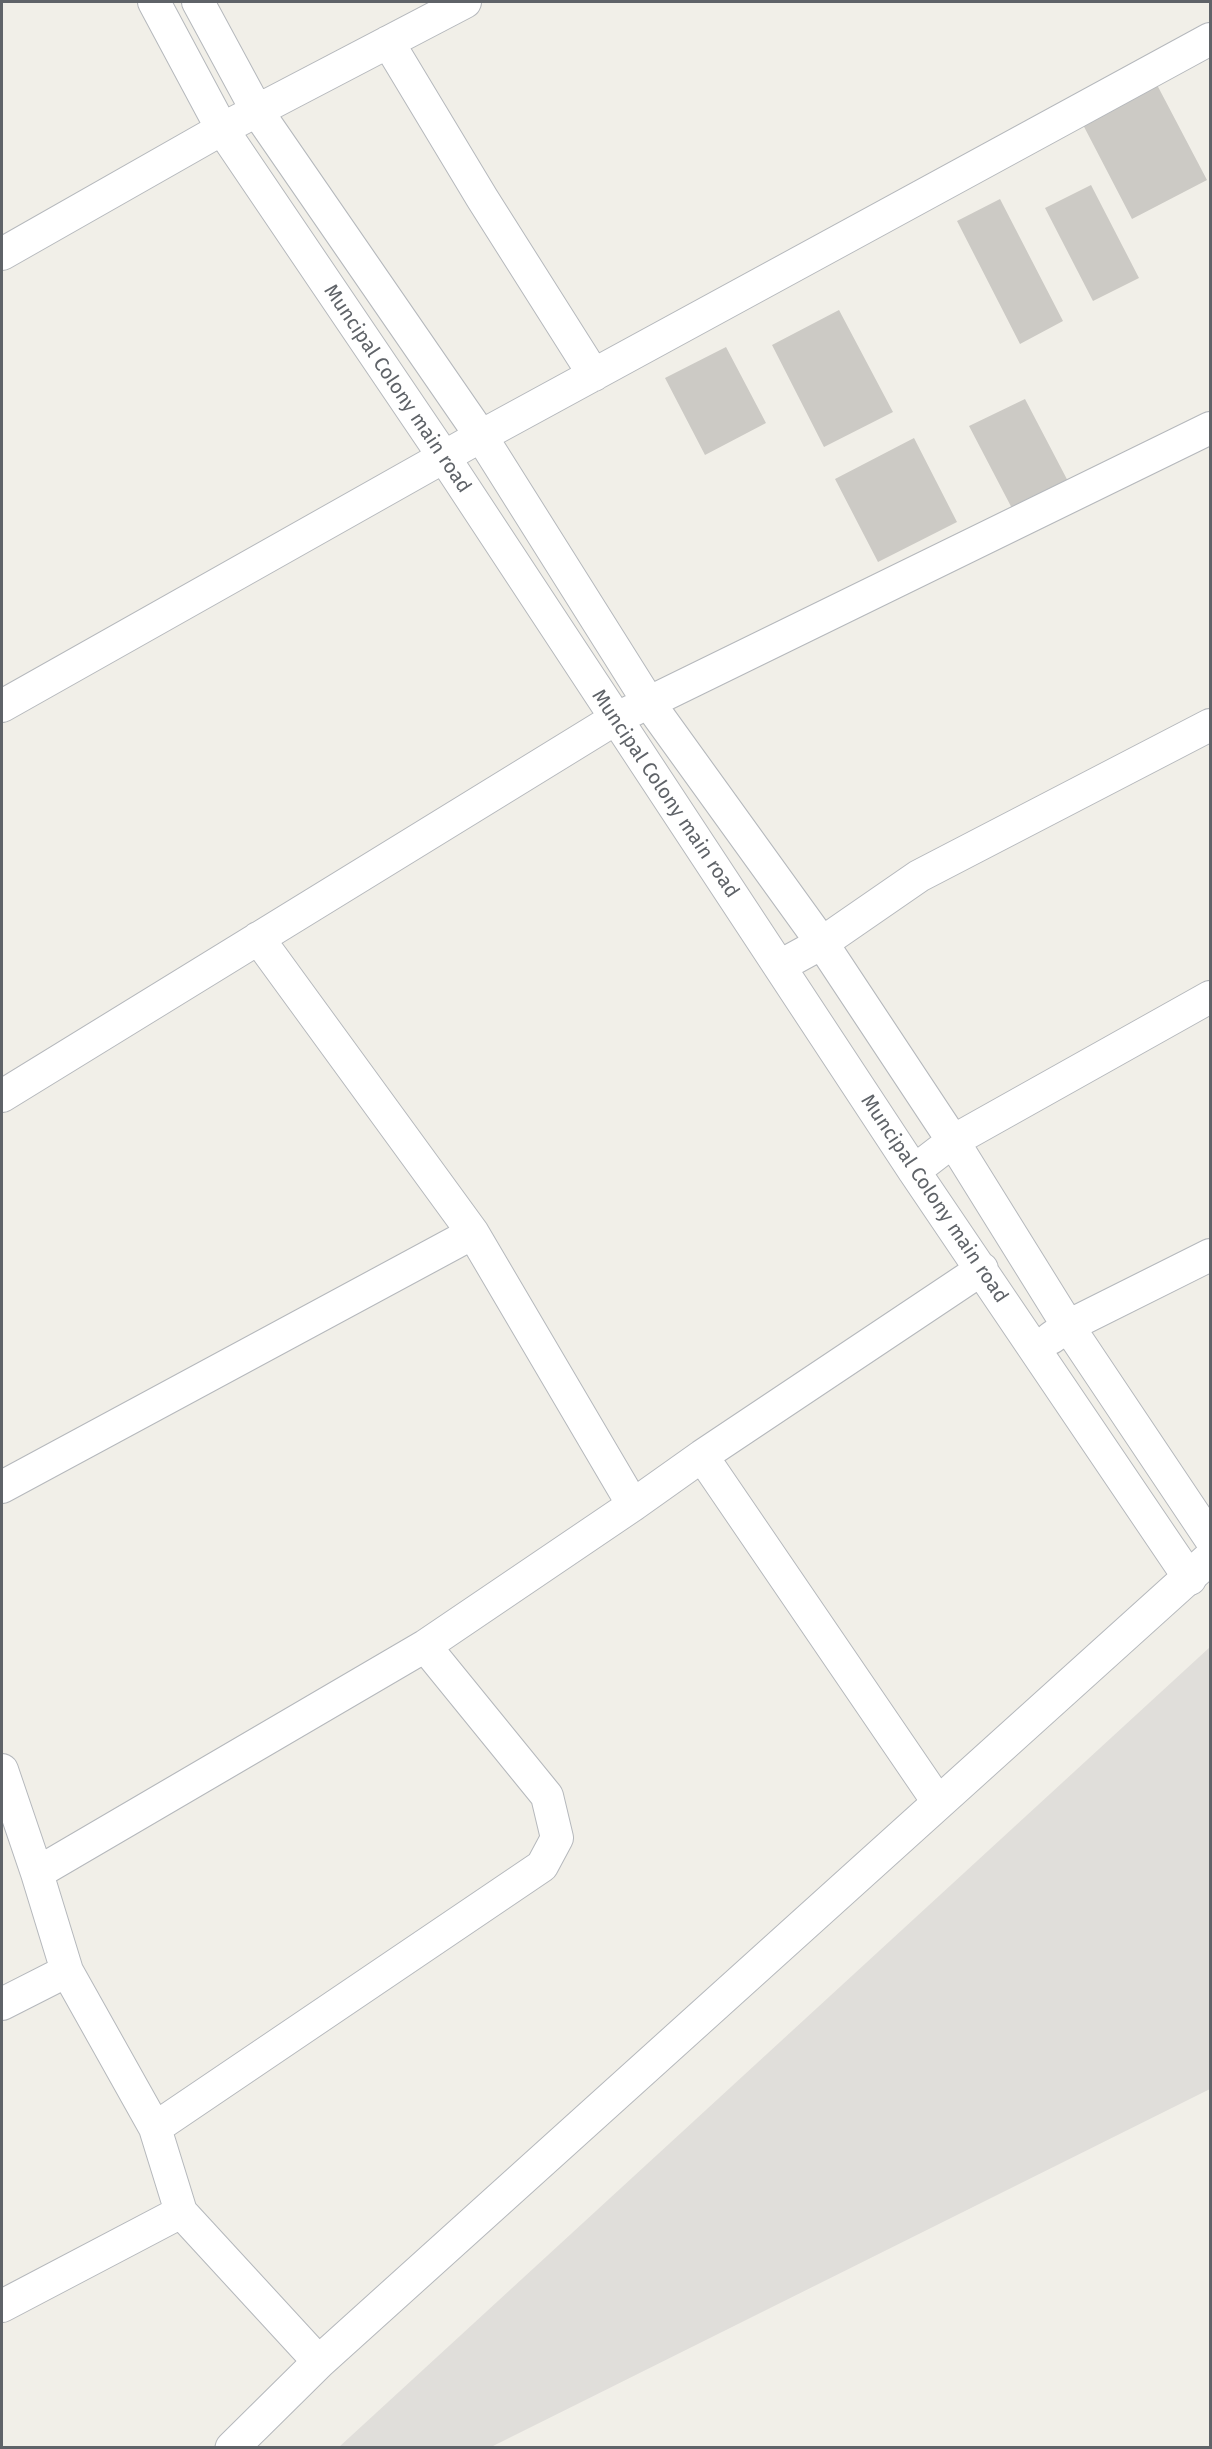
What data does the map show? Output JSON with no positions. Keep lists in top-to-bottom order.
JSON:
{
  "streets": {
    "street": ["Muncipal Colony main road"]
  }
}
